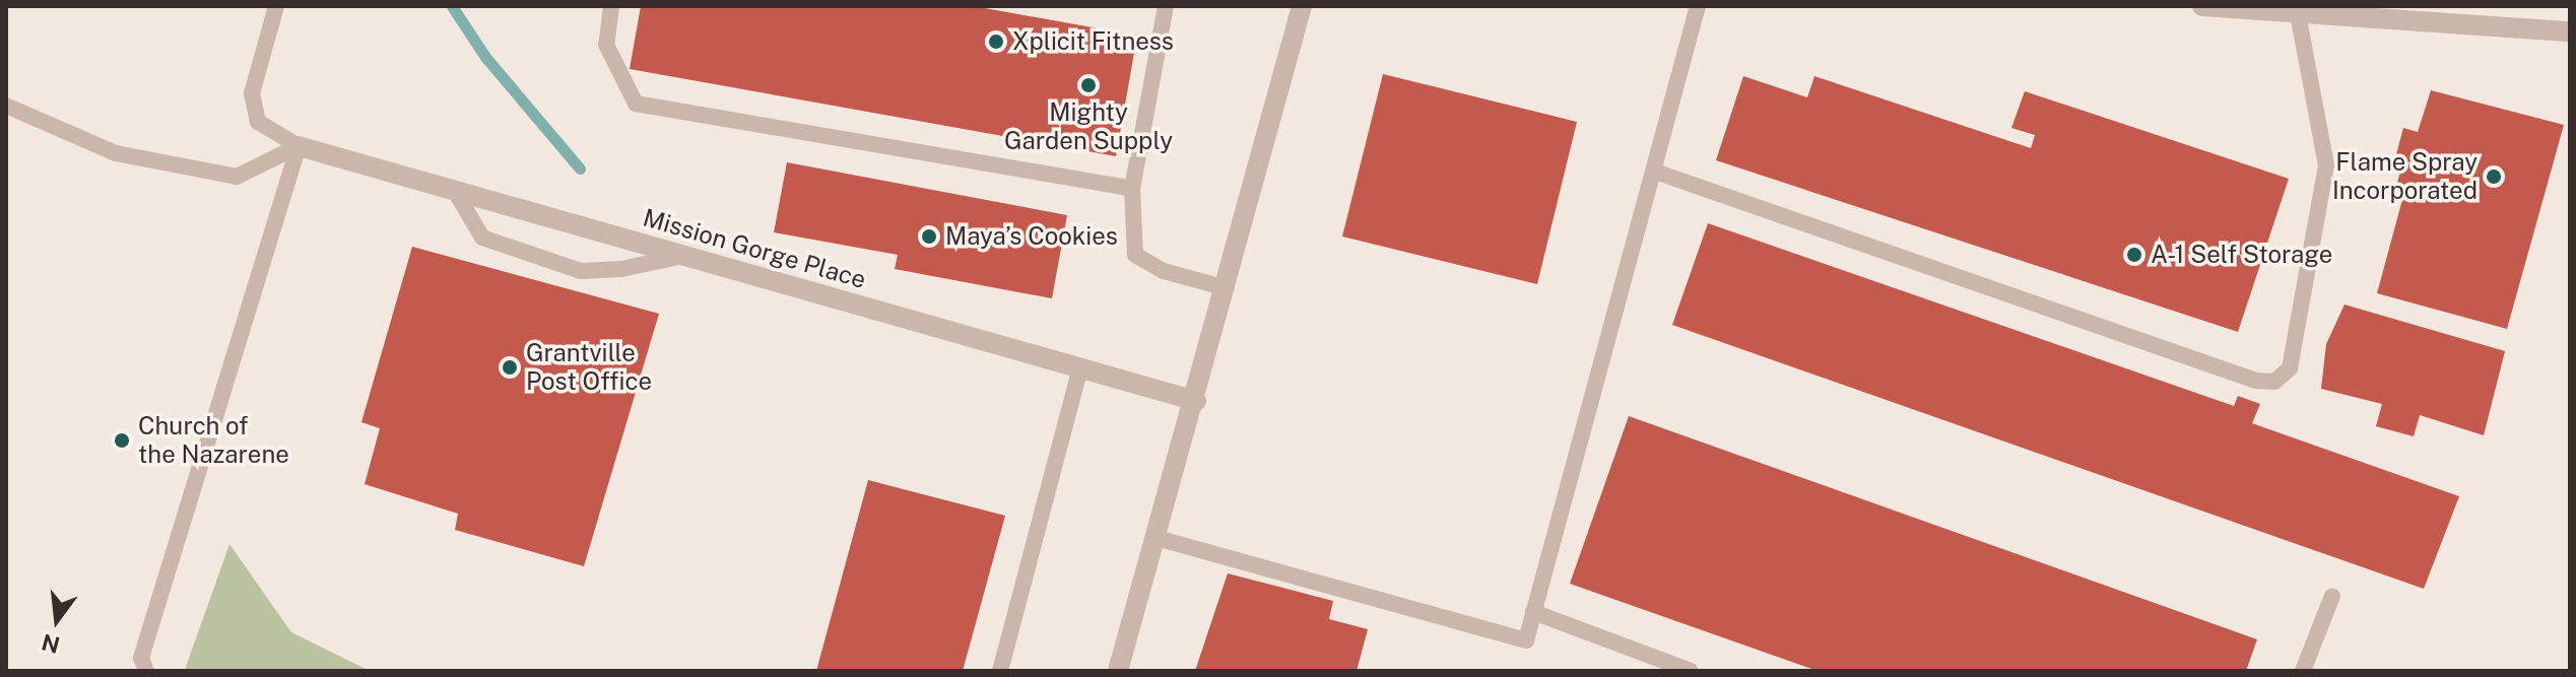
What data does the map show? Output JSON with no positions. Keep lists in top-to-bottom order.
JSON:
{
  "streets": {
    "street": ["Mission Gorge Place"]
  },
  "places": [
    "Xplicit Fitness",
    "Mighty Garden Supply",
    "Flame Spray Incorporated",
    "Maya’s Cookies",
    "A-1 Self Storage",
    "Grantville Post Office",
    "Church of the Nazarene"
  ],
  "north": "bottom"
}
